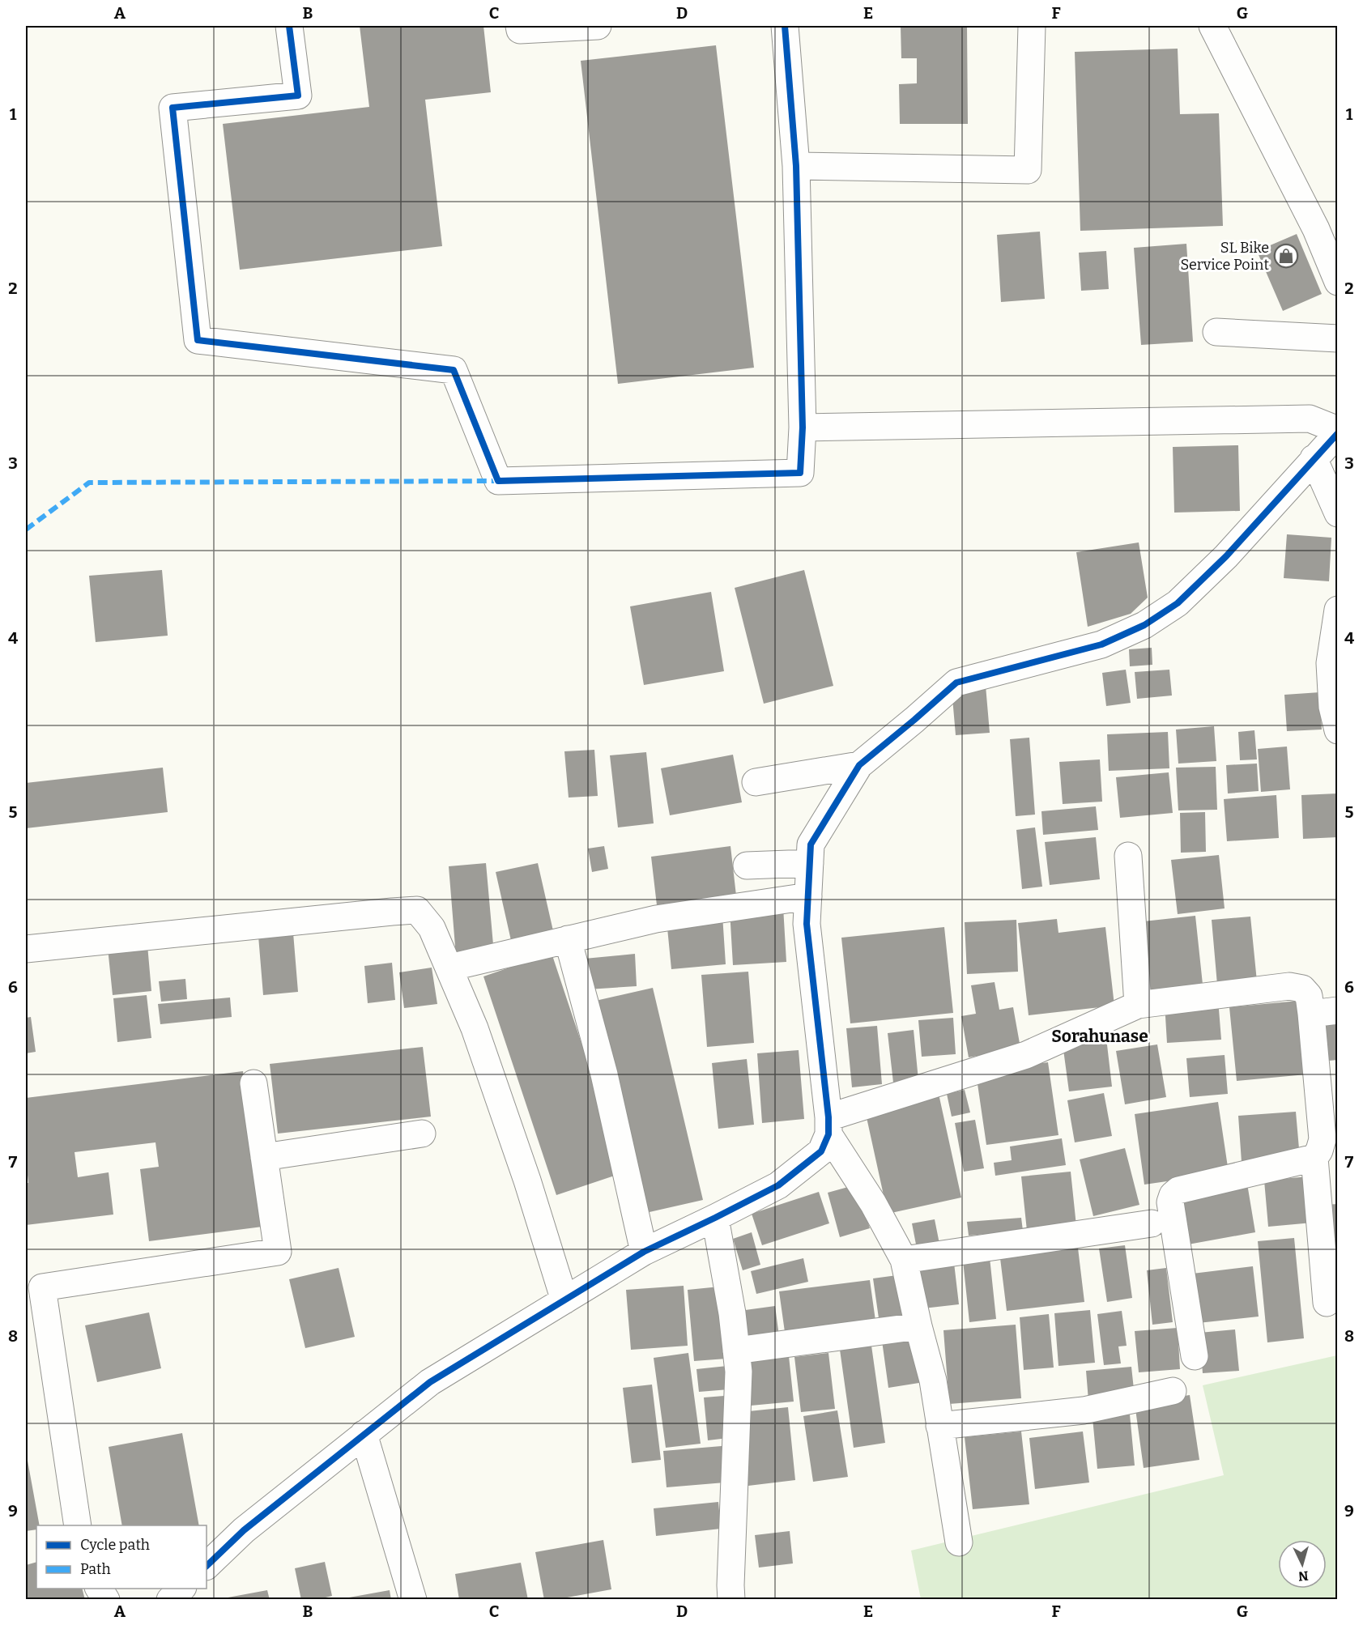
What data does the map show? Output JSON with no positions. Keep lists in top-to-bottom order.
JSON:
{
  "districts": ["Sorahunase"],
  "places": {
    "shop": ["SL Bike Service Point"]
  },
  "legend": ["Cycle path", "Path"],
  "north": "bottom",
  "grid": {
    "columns": [
      "A",
      "B",
      "C",
      "D",
      "E",
      "F",
      "G"
    ],
    "rows": [
      "1",
      "2",
      "3",
      "4",
      "5",
      "6",
      "7",
      "8",
      "9"
    ]
  }
}
